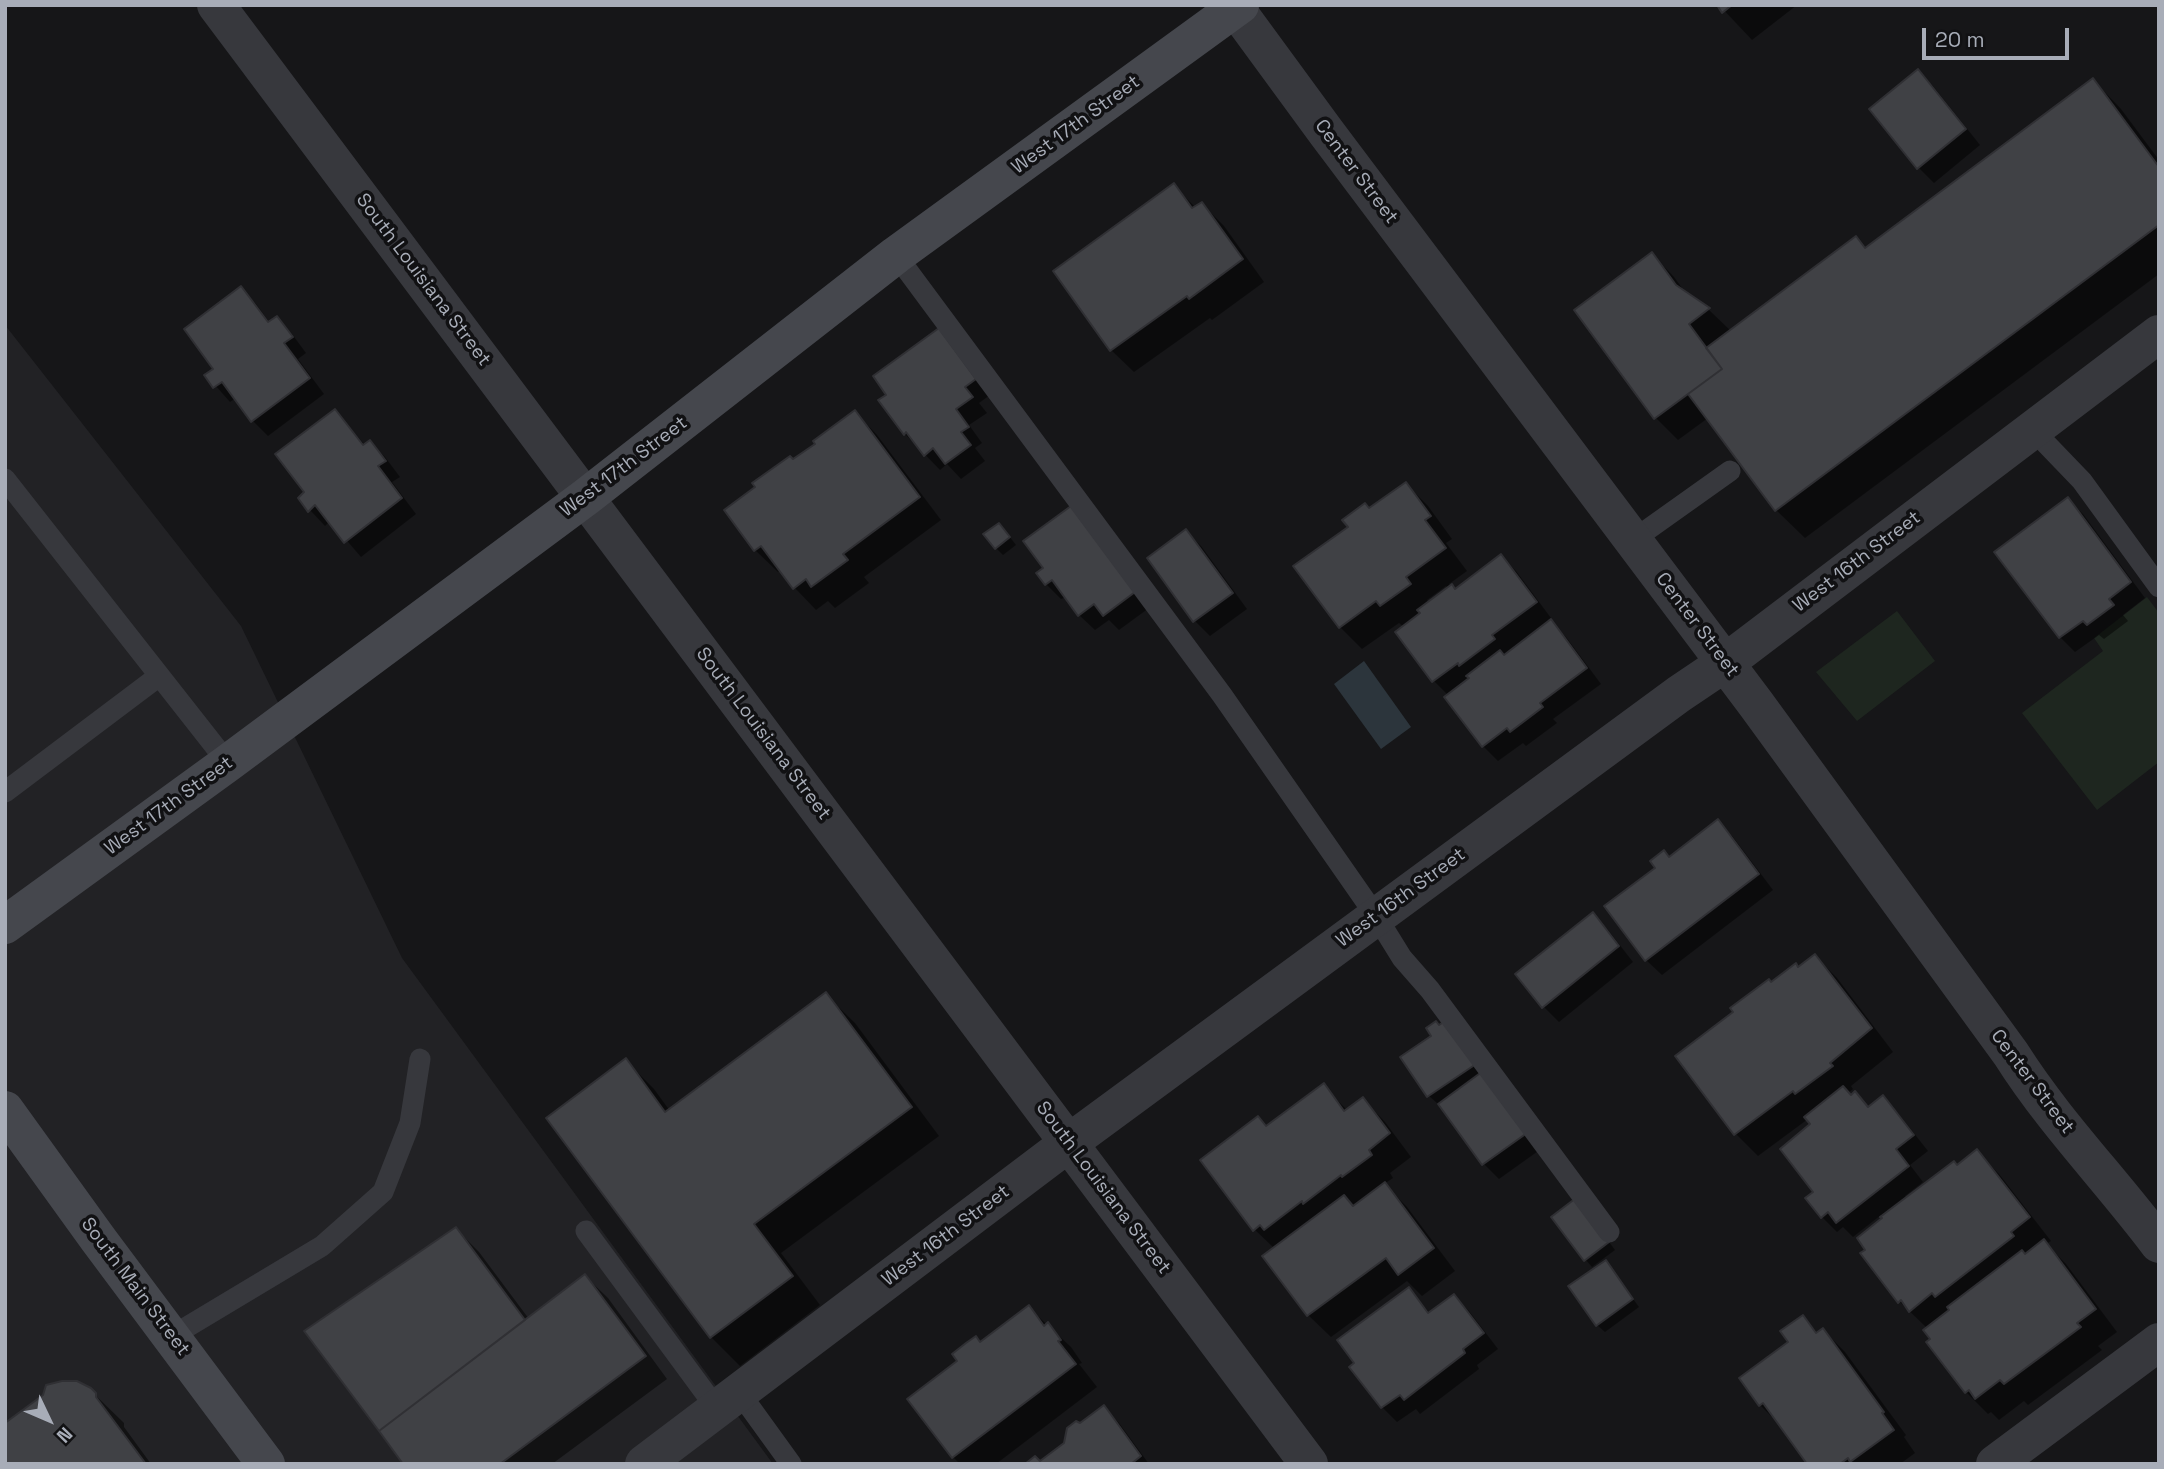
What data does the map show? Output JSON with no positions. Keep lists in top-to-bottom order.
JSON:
{
  "streets": {
    "main road": ["West 17th Street", "South Main Street"],
    "street": ["Center Street", "South Louisiana Street", "West 16th Street"]
  },
  "crossings": [
    ["West 17th Street", "Center Street"],
    ["West 17th Street", "South Louisiana Street"],
    ["Center Street", "West 16th Street"],
    ["South Louisiana Street", "West 16th Street"]
  ],
  "scale_bar": "20 m",
  "north": "bottom right"
}
